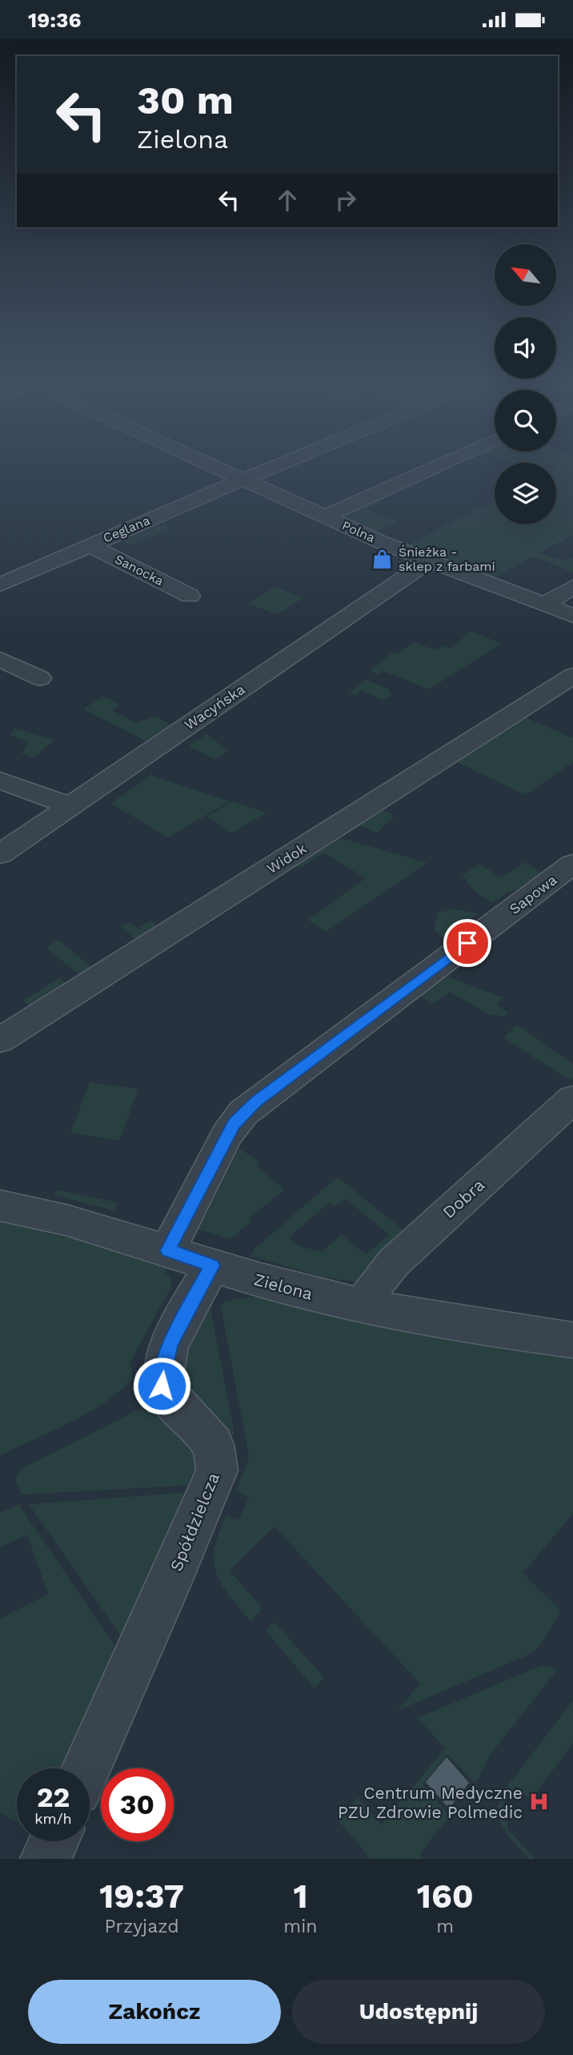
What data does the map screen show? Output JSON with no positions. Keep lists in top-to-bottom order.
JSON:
{
  "streets": {
    "street": [
      "Ceglana",
      "Polna",
      "Sanocka",
      "Wacyńska",
      "Widok",
      "Sapowa",
      "Dobra",
      "Zielona",
      "Spółdzielcza"
    ]
  },
  "crossings": [
    ["Ceglana", "Polna"],
    ["Ceglana", "Sanocka"],
    ["Polna", "Wacyńska"],
    ["Sapowa", "Zielona"],
    ["Dobra", "Zielona"],
    ["Zielona", "Spółdzielcza"]
  ],
  "places": {
    "shop": ["Śnieżka - sklep z farbami"],
    "hospital": ["Centrum Medyczne PZU Zdrowie Polmedic"]
  },
  "north": "top left",
  "page": {
    "status": "19:36",
    "turn": ["30 m", "Zielona"],
    "speed": "22 km/h",
    "limit": "30",
    "eta": [
      "19:37",
      "Przyjazd",
      "1",
      "min",
      "160",
      "m"
    ],
    "buttons": ["Zakończ", "Udostępnij"]
  }
}
